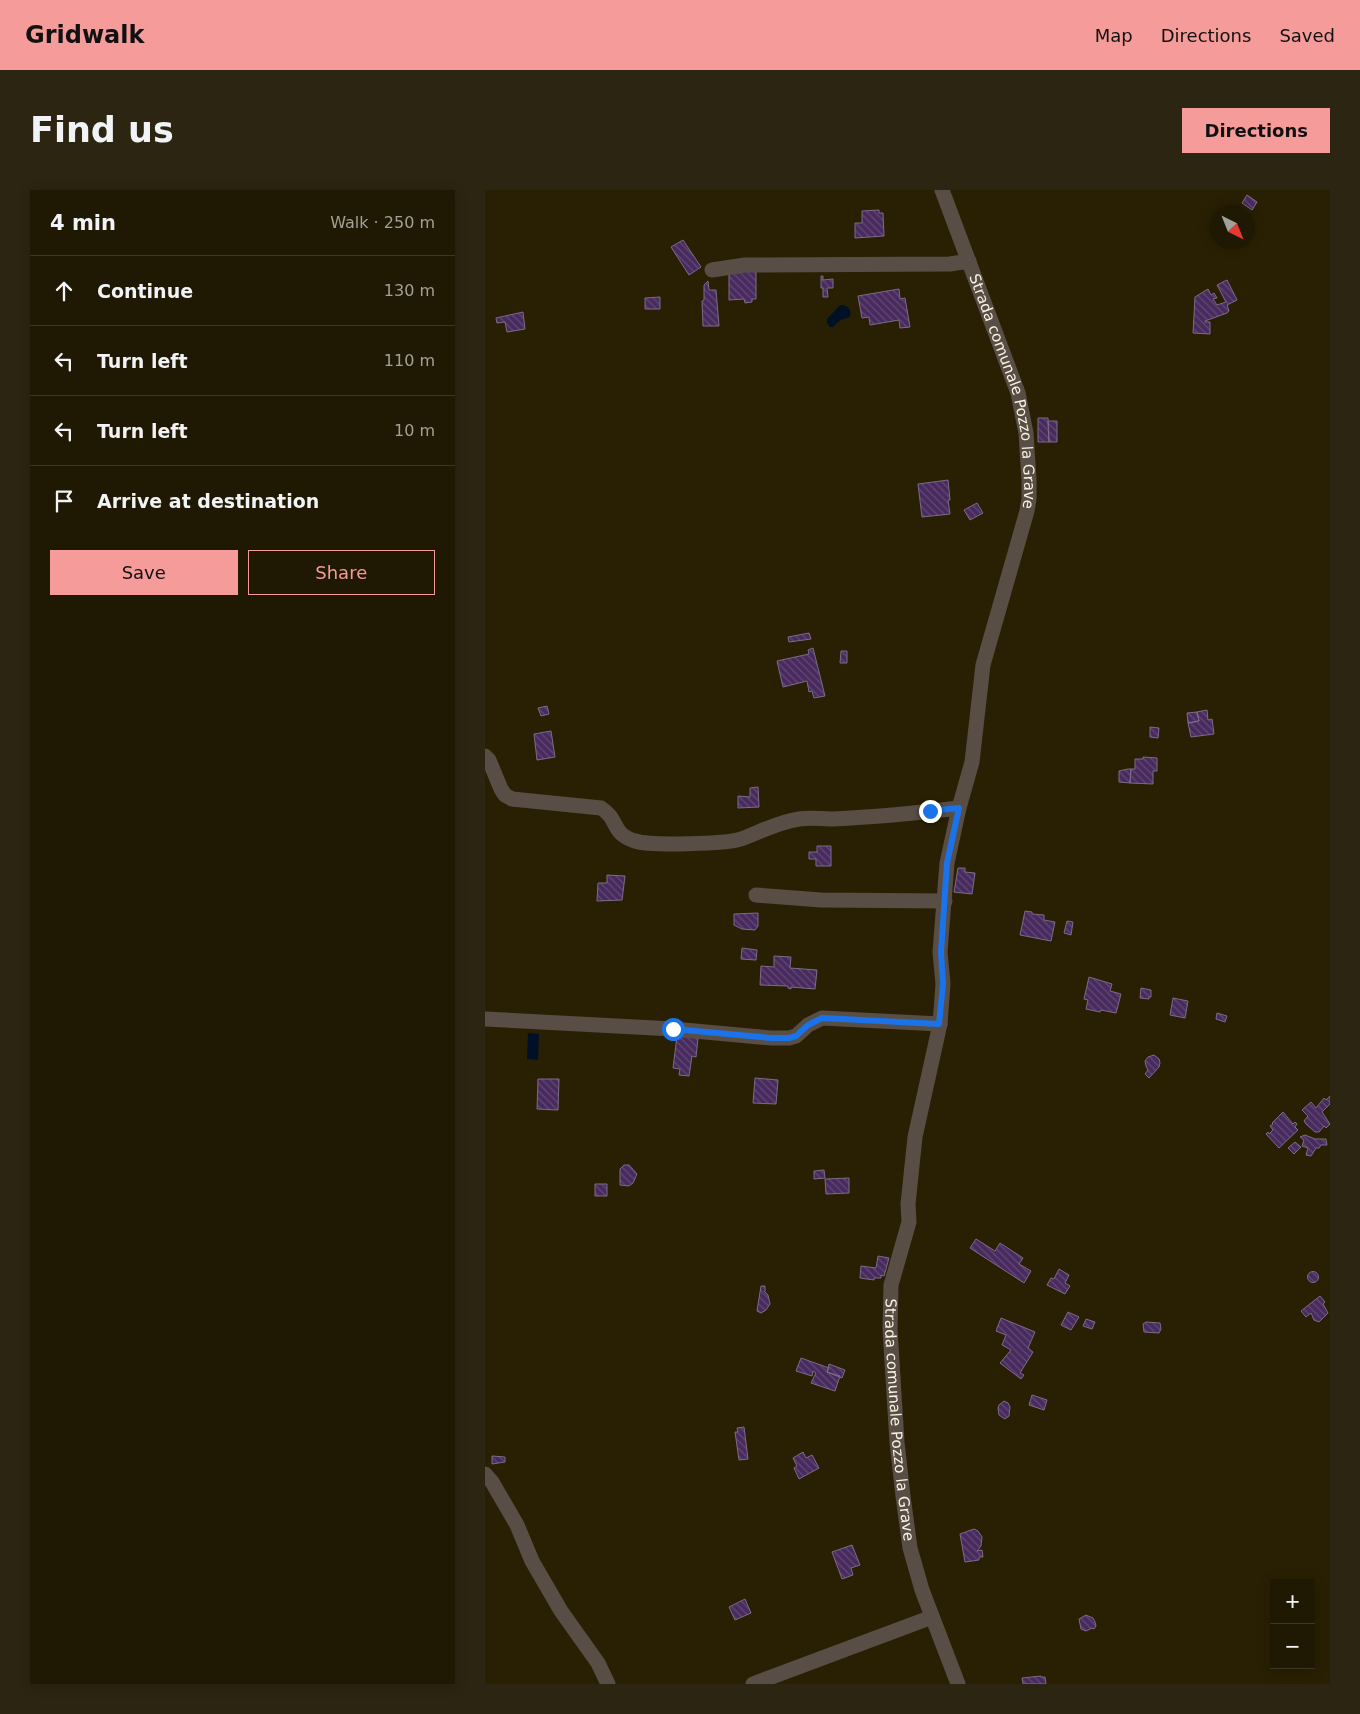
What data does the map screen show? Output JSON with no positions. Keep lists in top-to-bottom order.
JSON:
{
  "streets": {
    "street": ["Strada comunale Pozzo la Grave"]
  },
  "north": "bottom right",
  "page": {
    "header": "Gridwalk",
    "nav": ["Map", "Directions", "Saved"],
    "buttons": [
      "Directions",
      ["Save", "Share"]
    ],
    "title": "Find us",
    "heading": ["4 min", "Walk · 250 m"],
    "list": [
      ["Continue", "130 m"],
      ["Turn left", "110 m"],
      ["Turn left", "10 m"],
      "Arrive at destination"
    ],
    "map_buttons": ["+", "−"]
  }
}
